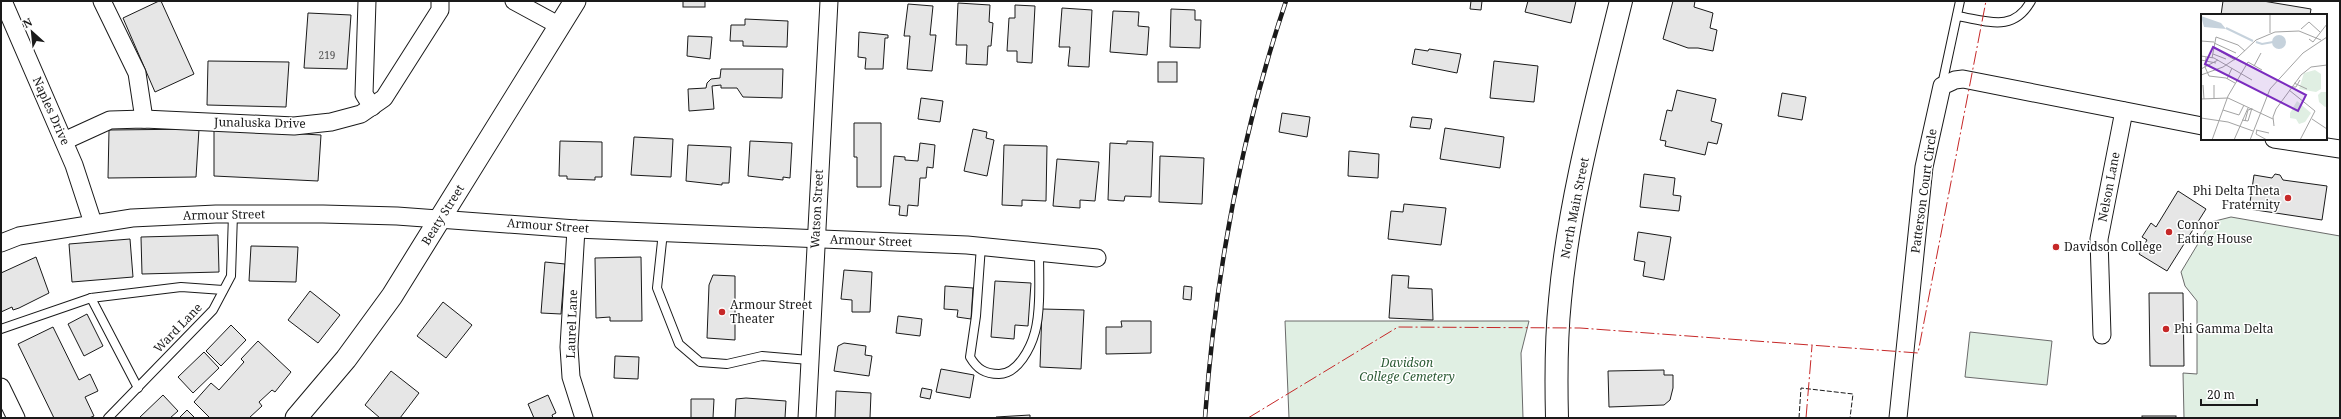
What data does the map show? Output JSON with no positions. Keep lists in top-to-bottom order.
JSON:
{
  "streets": {
    "main road": ["North Main Street"],
    "street": [
      "Naples Drive",
      "Junaluska Drive",
      "Nelson Lane",
      "Patterson Court Circle",
      "Watson Street",
      "Armour Street",
      "Beaty Street",
      "Laurel Lane"
    ],
    "lane": ["Ward Lane"]
  },
  "crossings": [
    ["Naples Drive", "Junaluska Drive"],
    ["Naples Drive", "Armour Street"],
    ["Watson Street", "Armour Street"],
    ["Armour Street", "Beaty Street"],
    ["Armour Street", "Laurel Lane"],
    ["Armour Street", "Ward Lane"]
  ],
  "parks": ["Davidson College Cemetery"],
  "places": [
    "Phi Delta Theta Fraternity",
    "Connor Eating House",
    "Davidson College",
    "Armour Street Theater",
    "Phi Gamma Delta"
  ],
  "house_numbers": ["219"],
  "scale_bar": "20 m",
  "north": "top left"
}
